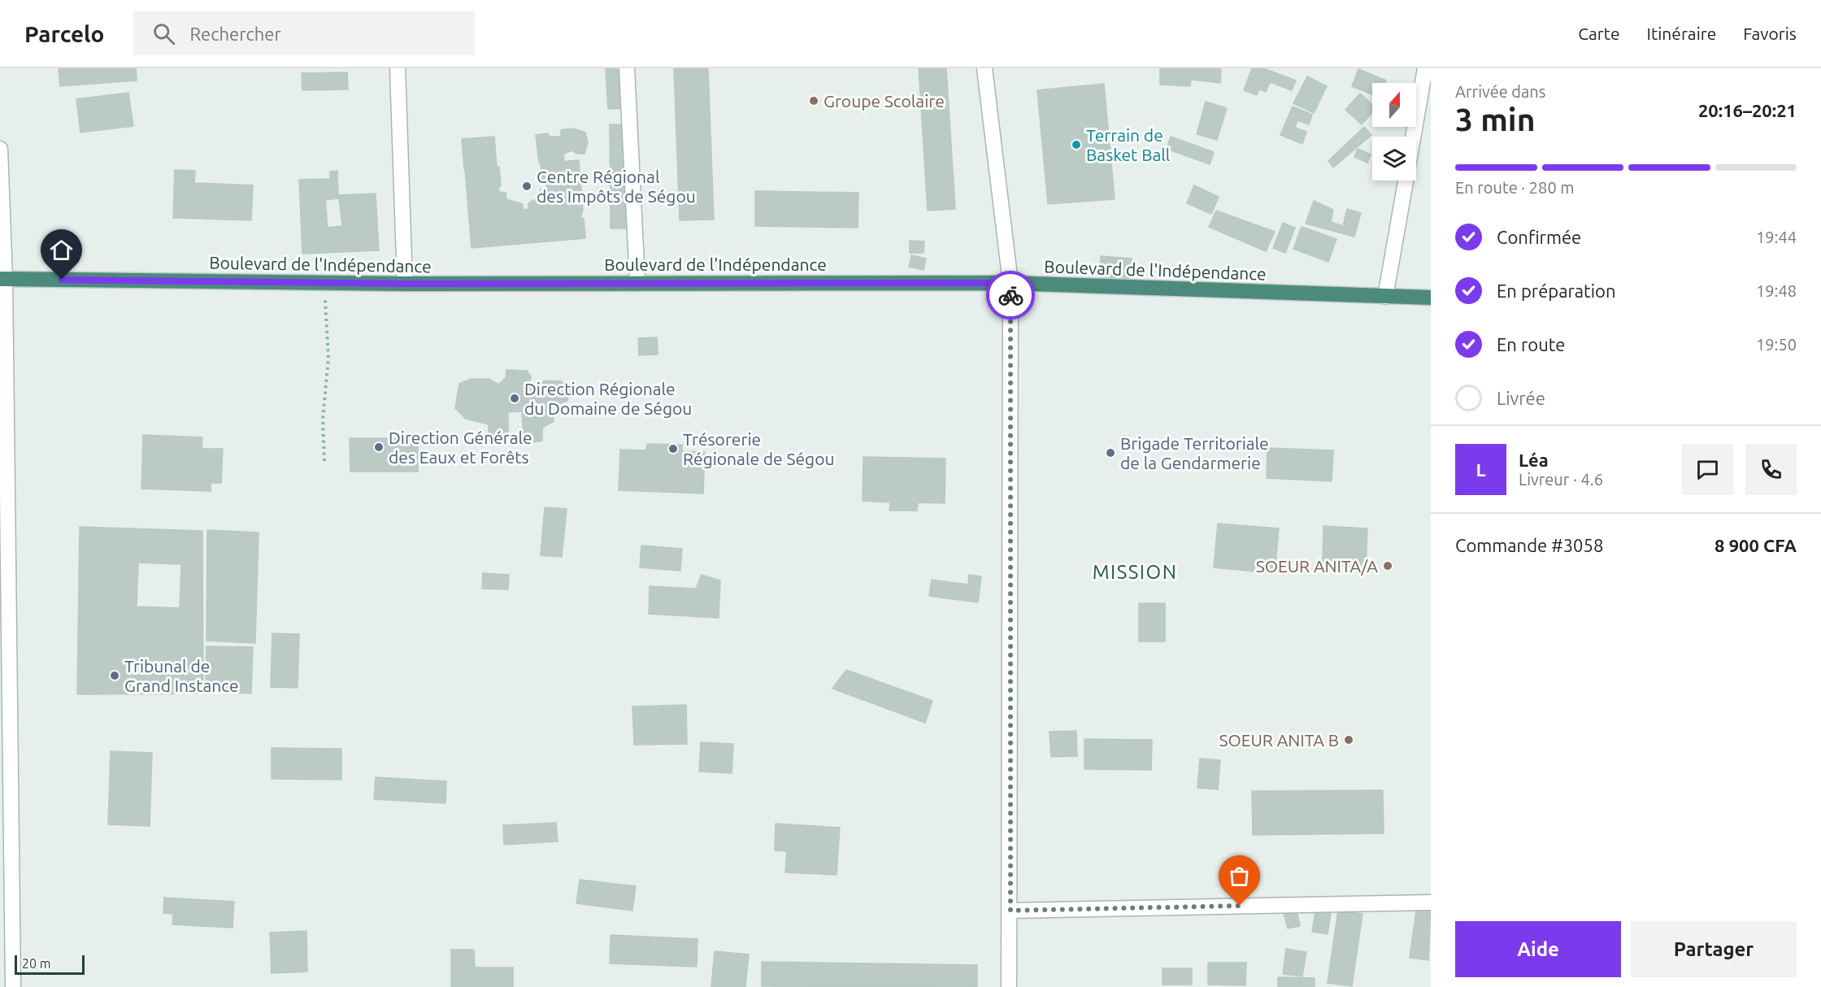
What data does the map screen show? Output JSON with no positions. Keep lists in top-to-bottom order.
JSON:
{
  "streets": {
    "highway": ["Boulevard de l'Indépendance"]
  },
  "districts": ["MISSION"],
  "places": [
    "Groupe Scolaire",
    "Terrain de Basket Ball",
    "Centre Régional des Impôts de Ségou",
    "Direction Régionale du Domaine de Ségou",
    "Direction Générale des Eaux et Forêts",
    "Trésorerie Régionale de Ségou",
    "Brigade Territoriale de la Gendarmerie",
    "SOEUR ANITA/A",
    "Tribunal de Grand Instance",
    "SOEUR ANITA B"
  ],
  "scale_bar": "20 m",
  "north": "top",
  "page": {
    "header": "Parcelo",
    "search": "Rechercher",
    "nav": ["Carte", "Itinéraire", "Favoris"],
    "heading": ["3 min", "Arrivée dans", "20:16–20:21"],
    "panel": [
      "Léa",
      "Livreur · 4.6",
      "Commande #3058",
      "8 900 CFA"
    ],
    "bar": "En route · 280 m",
    "list": [
      ["Confirmée", "19:44"],
      ["En préparation", "19:48"],
      ["En route", "19:50"],
      "Livrée"
    ],
    "round": "L",
    "buttons": ["Aide", "Partager"],
    "scale": "20 m"
  }
}
